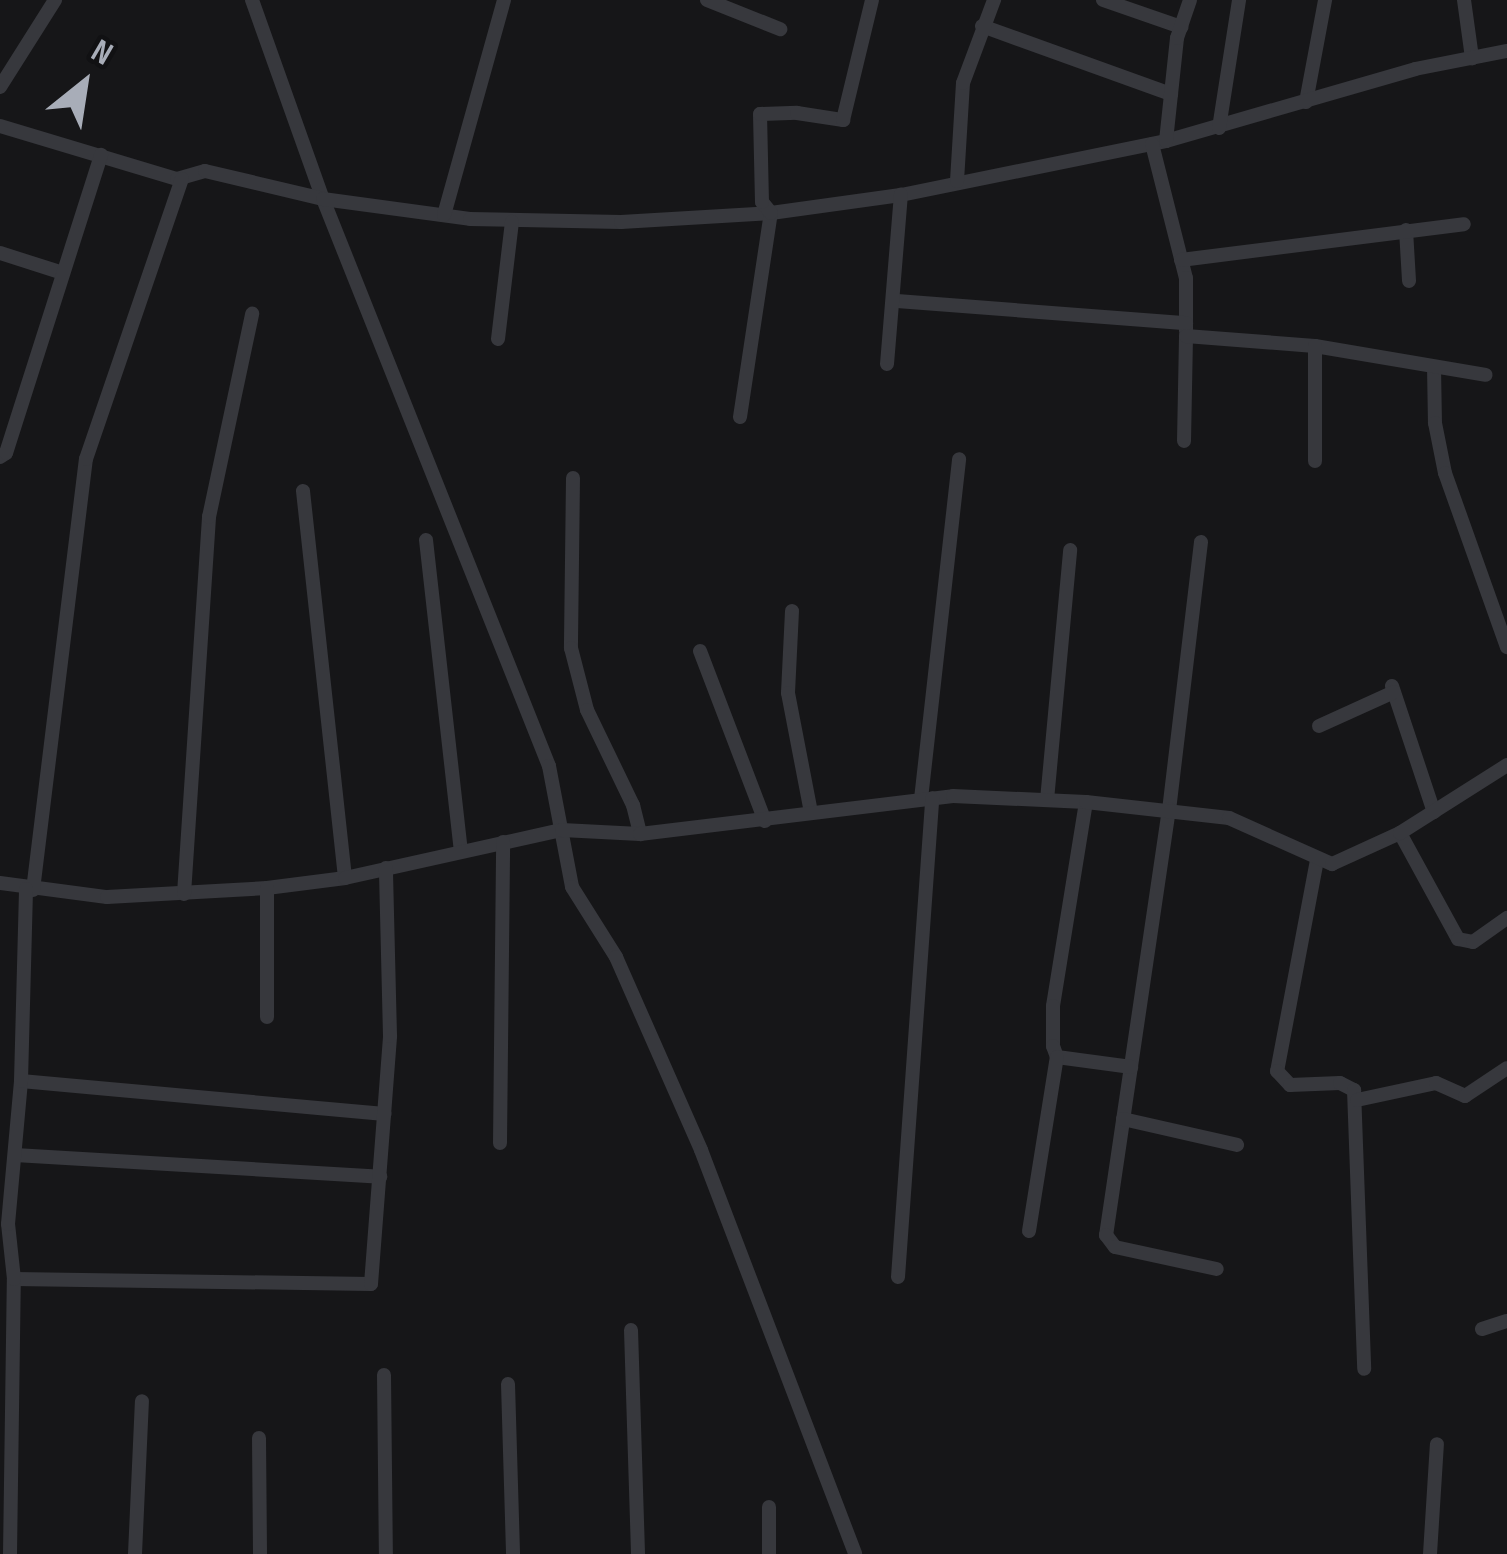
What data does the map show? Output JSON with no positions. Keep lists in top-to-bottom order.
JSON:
{
  "north": "top right"
}
